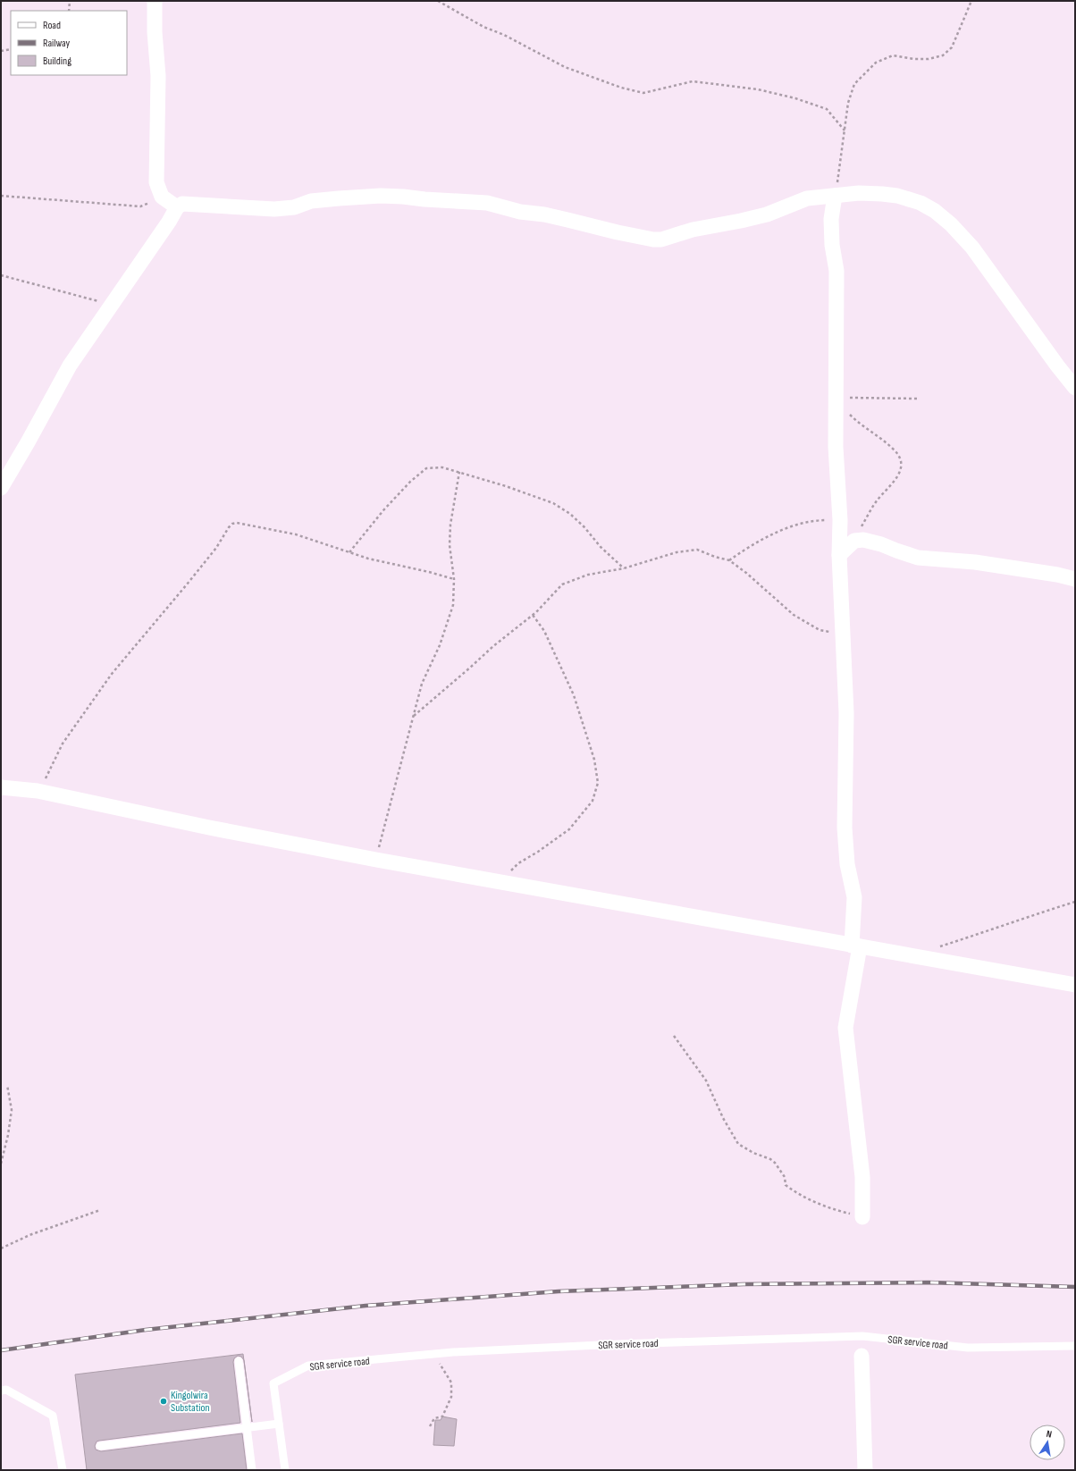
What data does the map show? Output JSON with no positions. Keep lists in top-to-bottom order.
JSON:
{
  "streets": {
    "lane": ["SGR service road"]
  },
  "places": ["Kingolwira Substation"],
  "legend": ["Road", "Railway", "Building"],
  "north": "top"
}
